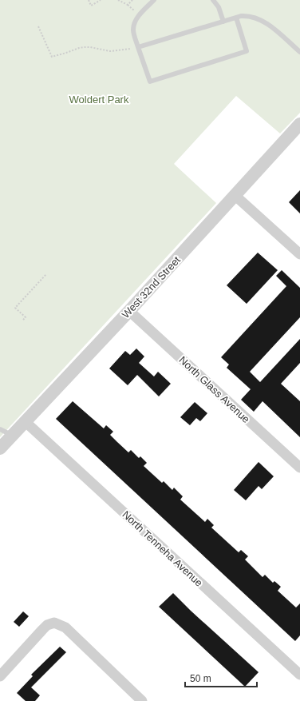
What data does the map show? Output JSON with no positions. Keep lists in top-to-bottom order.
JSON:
{
  "streets": {
    "street": ["West 32nd Street", "North Glass Avenue", "North Tenneha Avenue"]
  },
  "crossings": [
    ["West 32nd Street", "North Glass Avenue"],
    ["West 32nd Street", "North Tenneha Avenue"]
  ],
  "parks": ["Woldert Park"],
  "scale_bar": "50 m"
}
